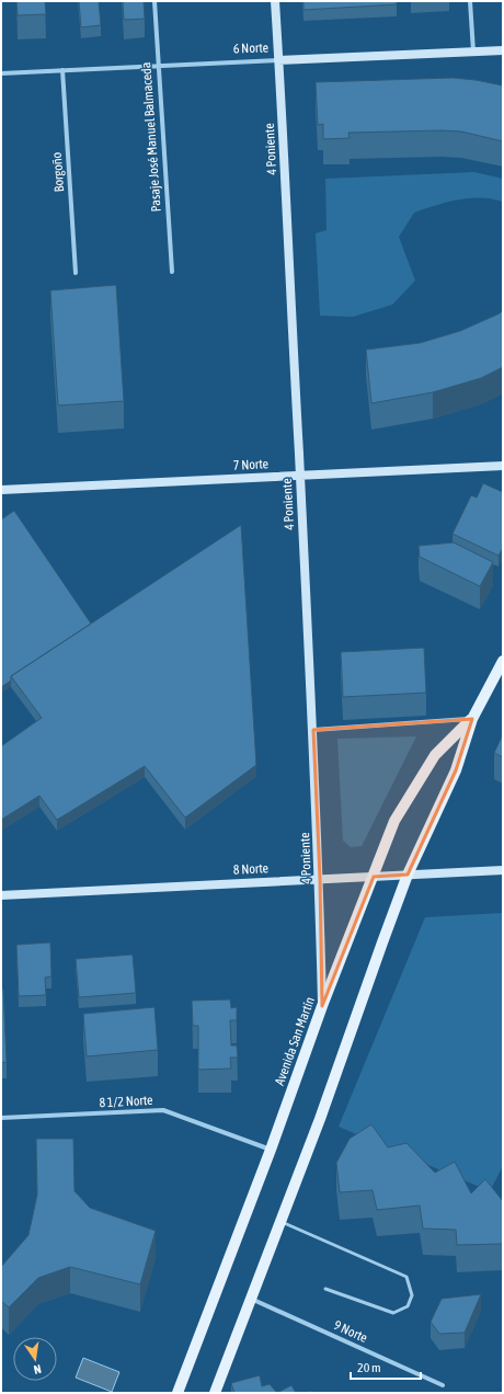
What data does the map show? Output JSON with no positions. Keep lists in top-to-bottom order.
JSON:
{
  "streets": {
    "main road": ["Avenida San Martín"],
    "street": [
      "6 Norte",
      "Pasaje José Manuel Balmaceda",
      "4 Poniente",
      "Borgoño",
      "7 Norte",
      "8 Norte",
      "8 1/2 Norte",
      "9 Norte"
    ]
  },
  "crossings": [
    ["6 Norte", "Pasaje José Manuel Balmaceda"],
    ["6 Norte", "4 Poniente"],
    ["6 Norte", "Borgoño"],
    ["4 Poniente", "7 Norte"],
    ["4 Poniente", "8 Norte"],
    ["4 Poniente", "Avenida San Martín"],
    ["8 Norte", "Avenida San Martín"],
    ["Avenida San Martín", "8 1/2 Norte"],
    ["Avenida San Martín", "9 Norte"]
  ],
  "scale_bar": "20 m",
  "north": "bottom"
}
